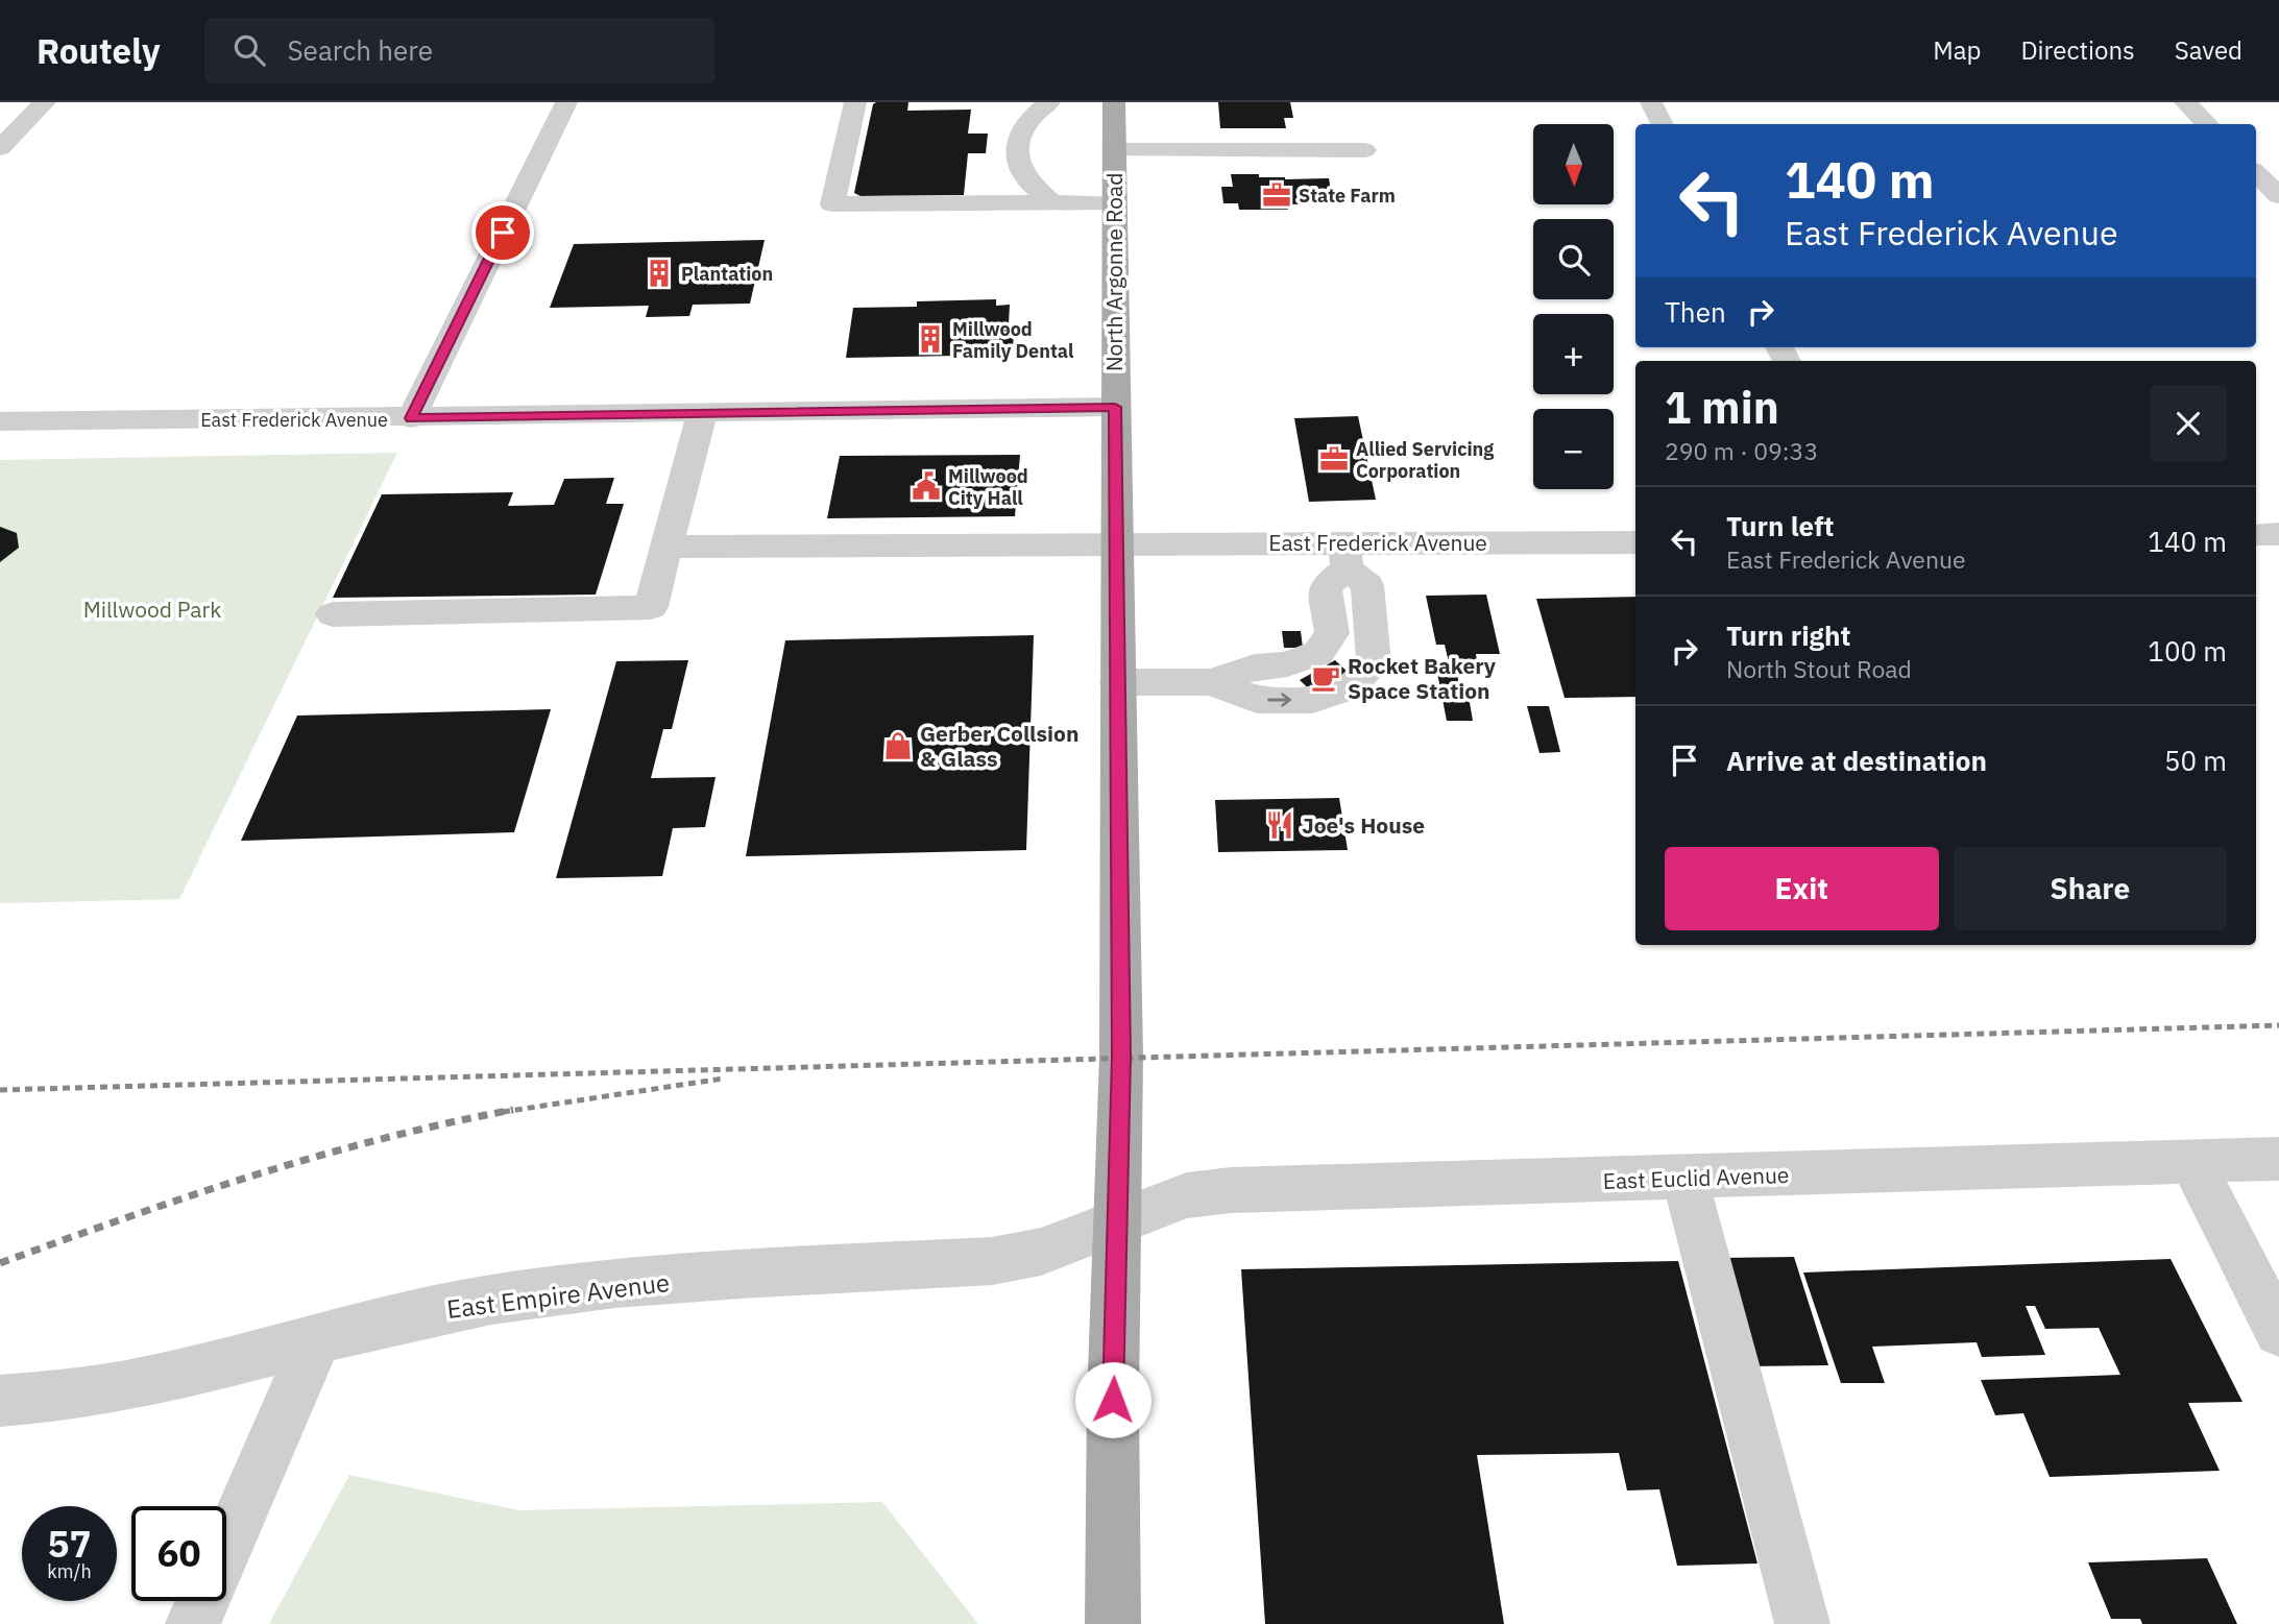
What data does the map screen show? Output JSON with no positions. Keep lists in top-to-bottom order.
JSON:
{
  "streets": {
    "main road": ["North Argonne Road"],
    "street": ["East Frederick Avenue", "East Euclid Avenue", "East Empire Avenue"]
  },
  "crossings": [
    ["North Argonne Road", "East Frederick Avenue"],
    ["North Argonne Road", "East Euclid Avenue"],
    ["North Argonne Road", "East Empire Avenue"],
    ["East Euclid Avenue", "East Empire Avenue"]
  ],
  "parks": ["Millwood Park"],
  "places": {
    "office": ["State Farm", "Allied Servicing Corporation"],
    "building": ["Plantation", "Millwood Family Dental"],
    "public building": ["Millwood City Hall"],
    "cafe": ["Rocket Bakery Space Station"],
    "shop": ["Gerber Collsion & Glass"],
    "restaurant": ["Joe's House"]
  },
  "north": "bottom",
  "page": {
    "header": "Routely",
    "search": "Search here",
    "nav": ["Map", "Directions", "Saved"],
    "map_buttons": ["+", "−"],
    "turn": ["140 m", "East Frederick Avenue"],
    "then": "Then",
    "heading": ["1 min", "290 m · 09:33"],
    "list": [
      {
        "name": "Turn left",
        "note": "East Frederick Avenue",
        "value": "140 m"
      },
      {
        "name": "Turn right",
        "note": "North Stout Road",
        "value": "100 m"
      },
      {
        "name": "Arrive at destination",
        "value": "50 m"
      }
    ],
    "buttons": ["Exit", "Share"],
    "speed": "57 km/h",
    "limit": "60"
  }
}
